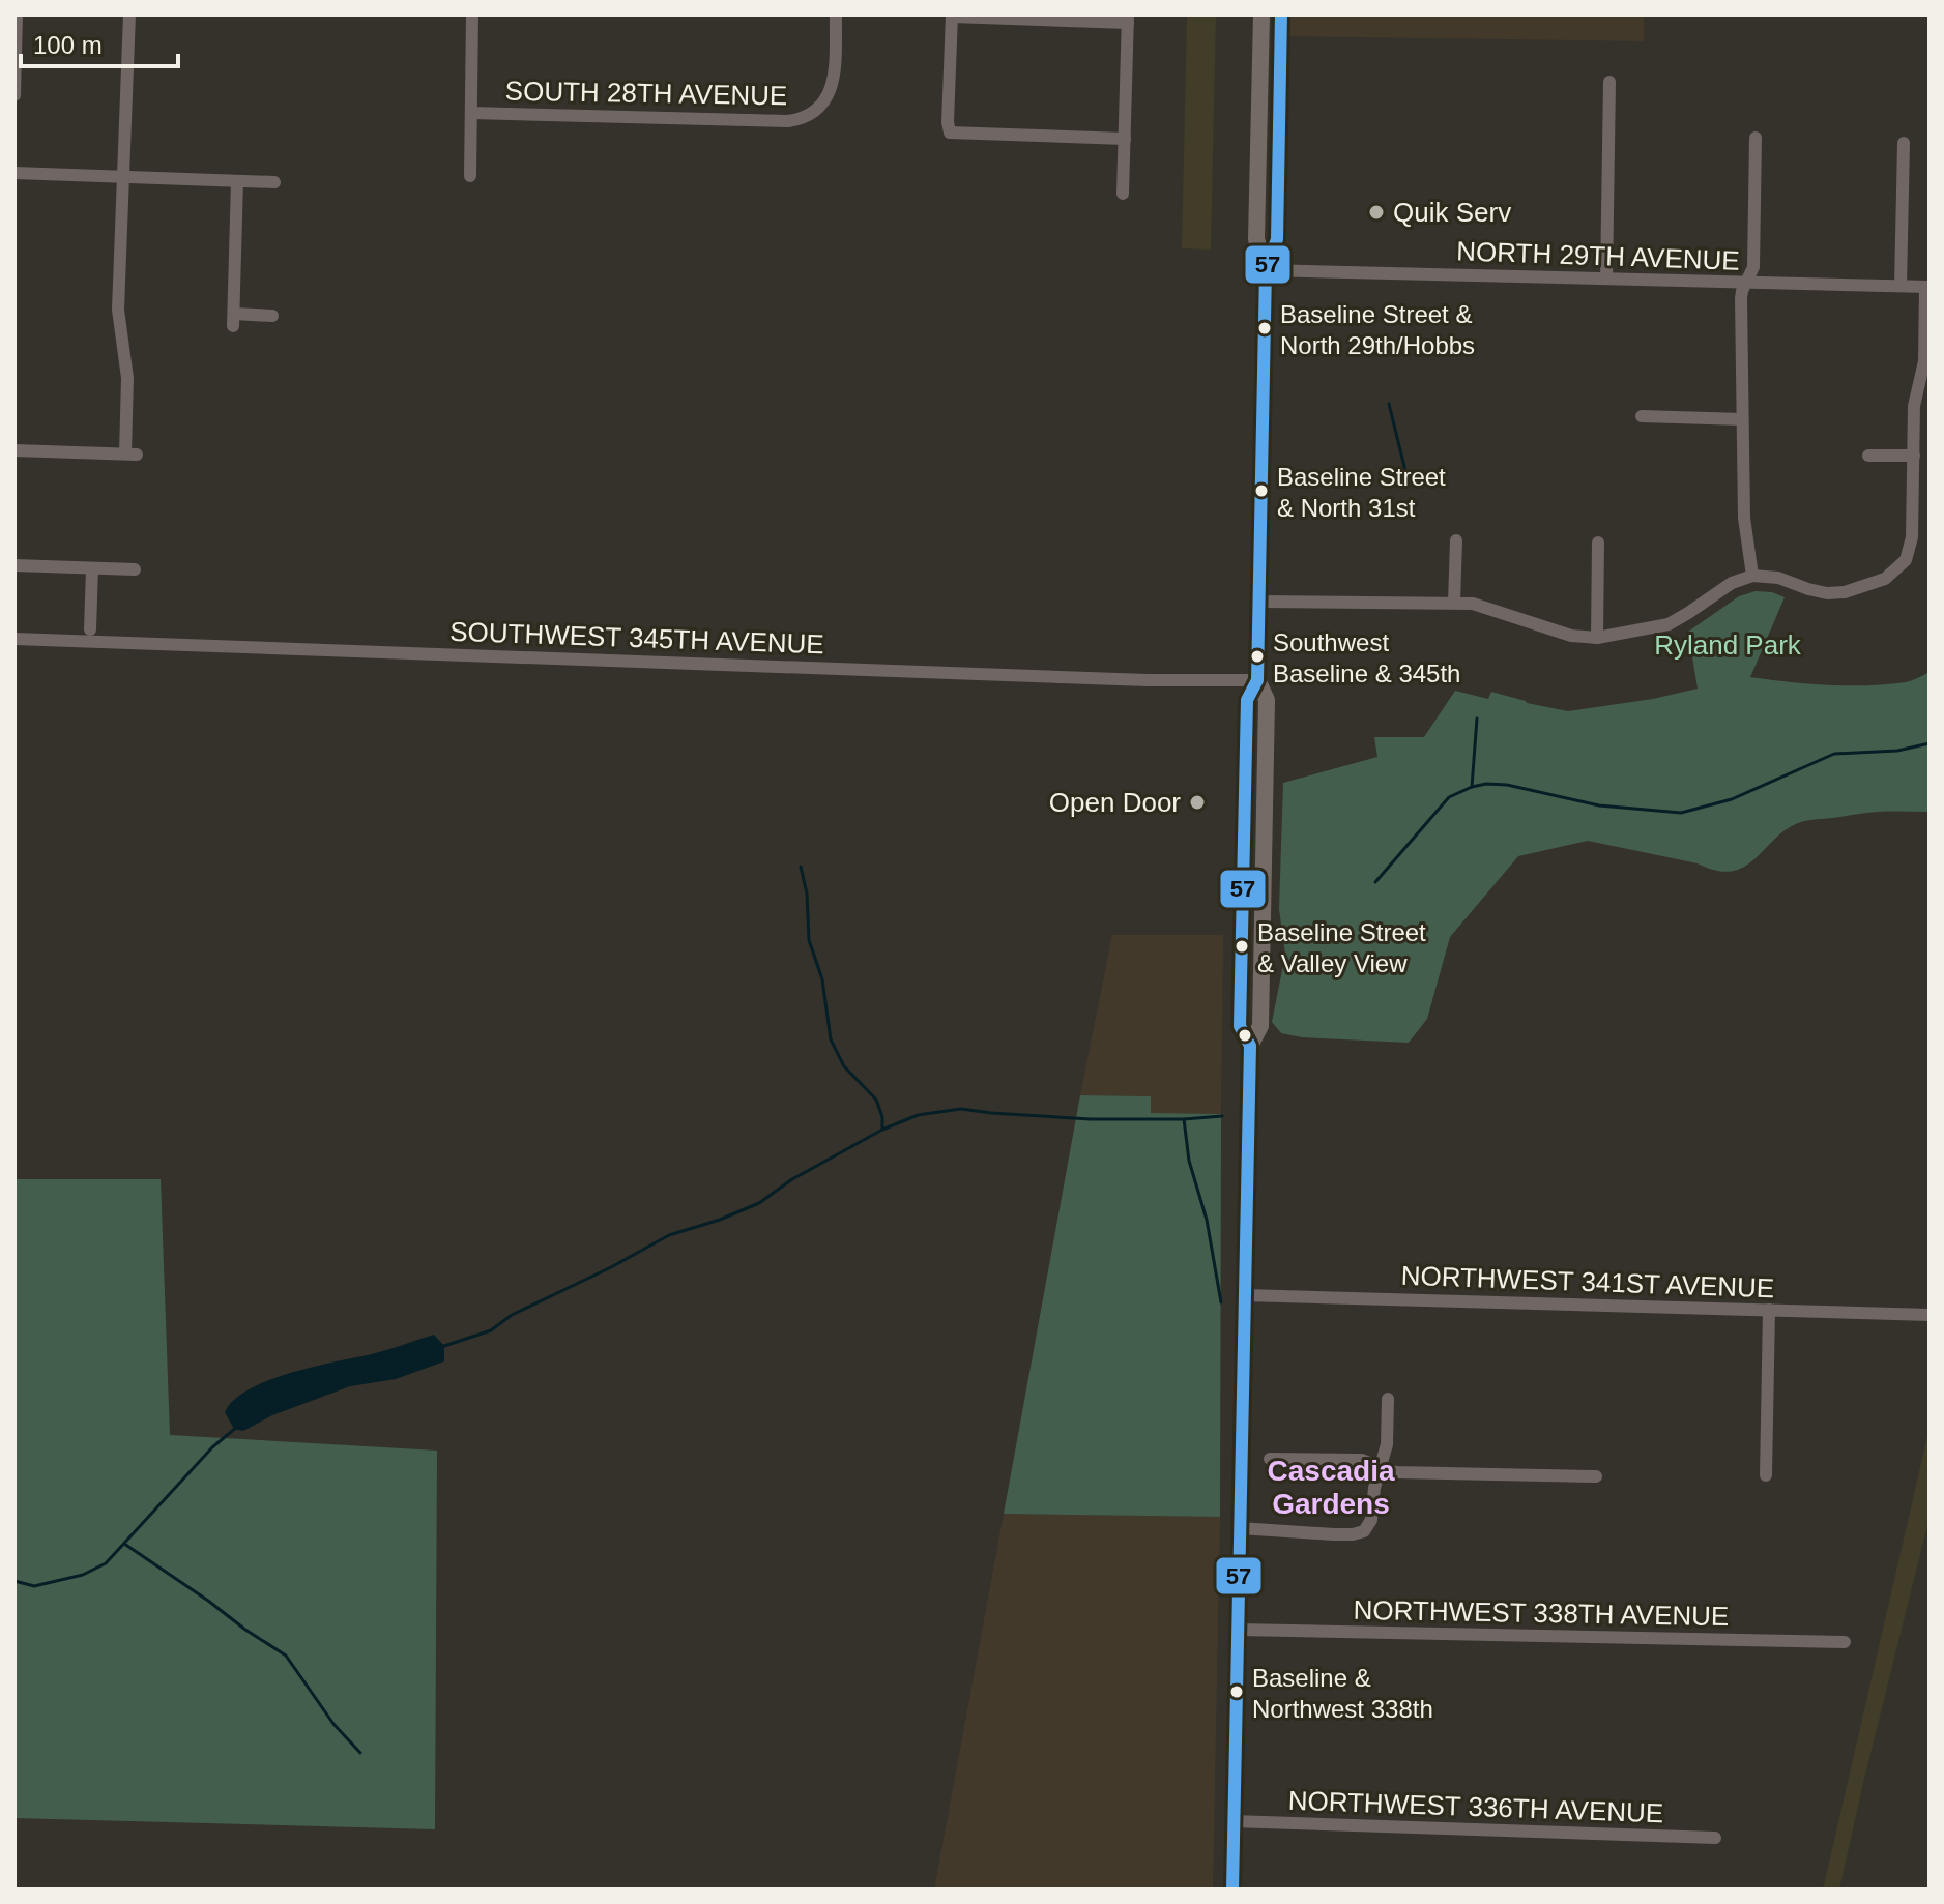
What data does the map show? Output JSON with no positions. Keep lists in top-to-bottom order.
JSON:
{
  "streets": {
    "street": [
      "SOUTH 28TH AVENUE",
      "NORTH 29TH AVENUE",
      "SOUTHWEST 345TH AVENUE",
      "NORTHWEST 341ST AVENUE",
      "NORTHWEST 338TH AVENUE",
      "NORTHWEST 336TH AVENUE"
    ]
  },
  "districts": ["Cascadia Gardens"],
  "parks": ["Ryland Park"],
  "places": [
    "Quik Serv",
    "Baseline Street & North 29th/Hobbs",
    "Baseline Street & North 31st",
    "Southwest Baseline & 345th",
    "Open Door",
    "Baseline Street & Valley View",
    "Baseline & Northwest 338th"
  ],
  "lines": ["transit line 57"],
  "scale_bar": "100 m"
}
